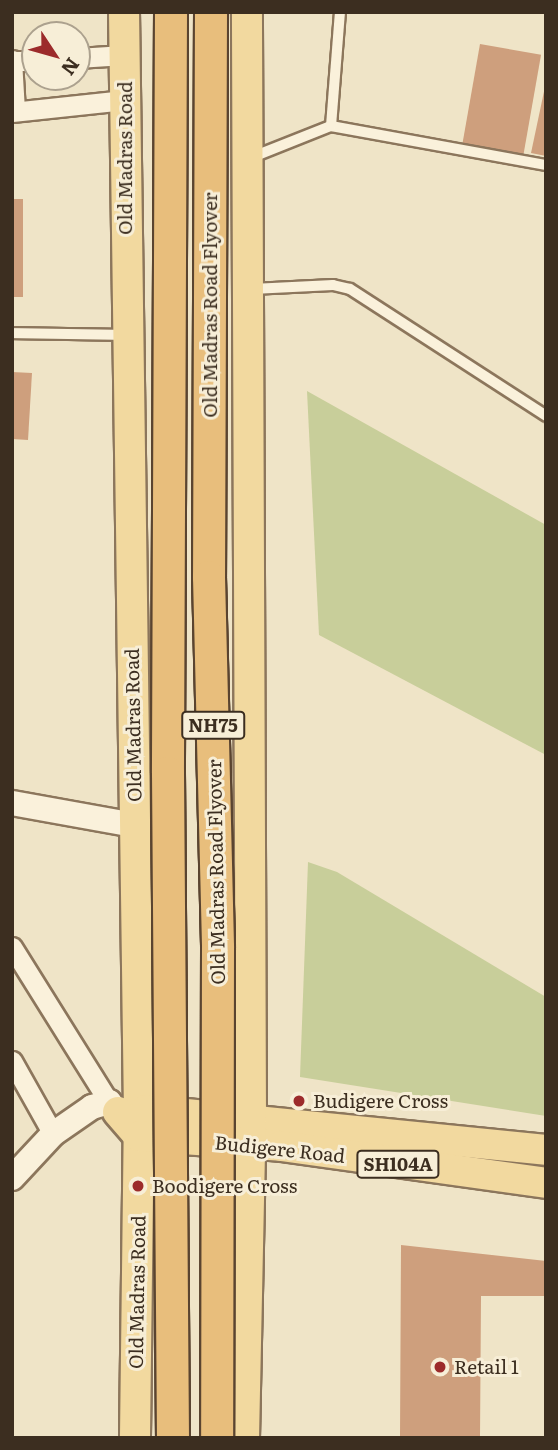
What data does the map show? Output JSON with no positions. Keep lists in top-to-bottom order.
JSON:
{
  "streets": {
    "highway": ["Old Madras Road Flyover", "NH75"],
    "main road": ["Old Madras Road", "Budigere Road", "SH104A"]
  },
  "crossings": [
    ["Old Madras Road", "Budigere Road"]
  ],
  "places": ["Budigere Cross", "Boodigere Cross", "Retail 1"],
  "north": "bottom right"
}
